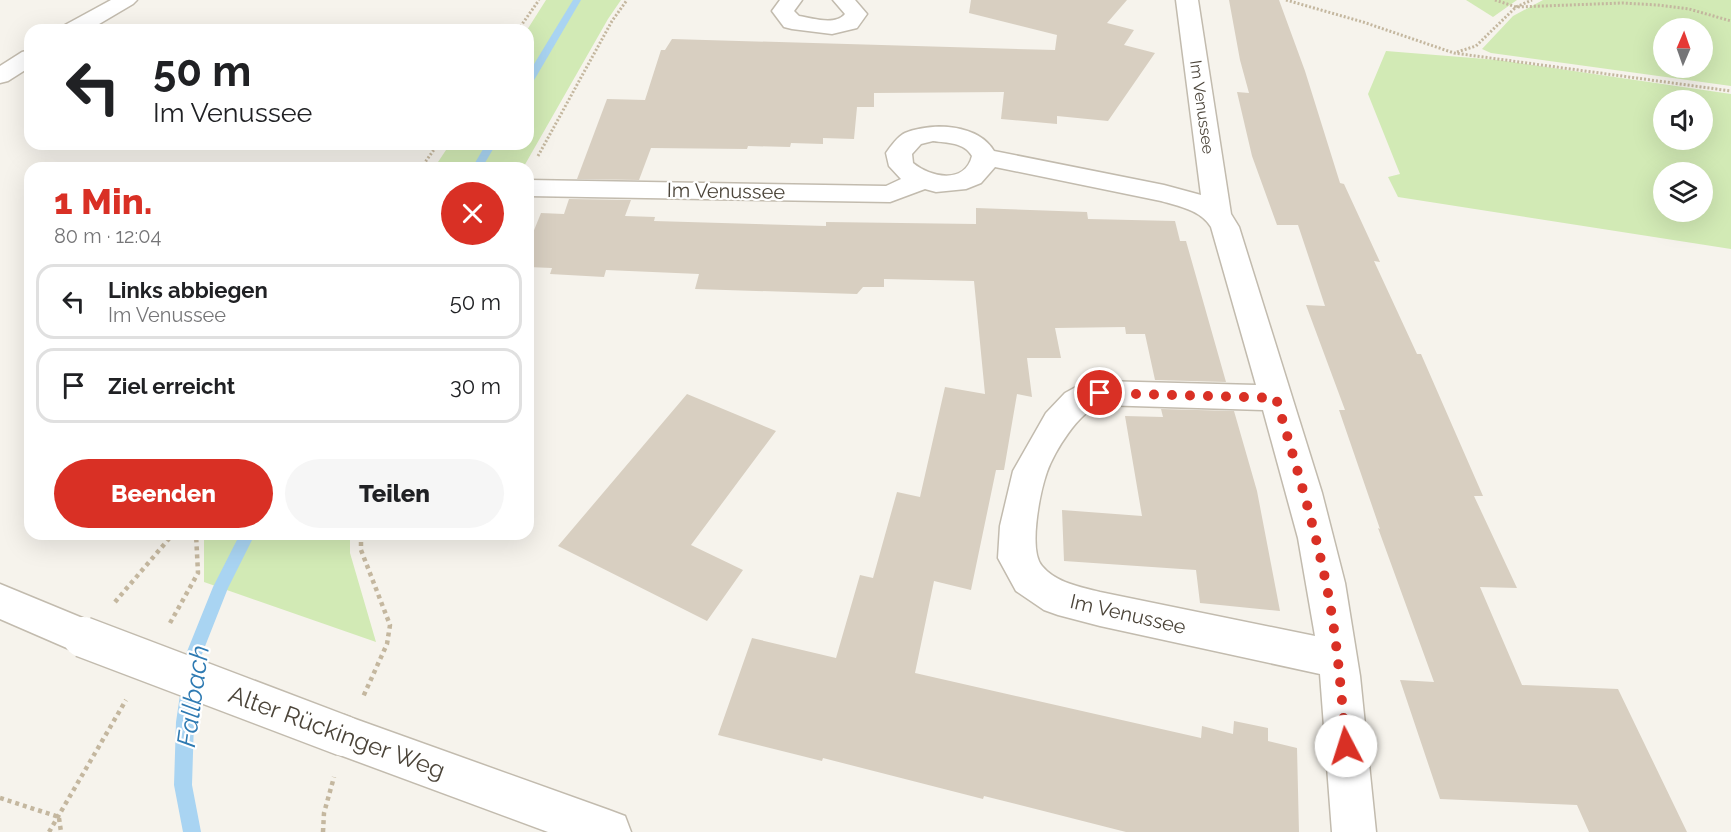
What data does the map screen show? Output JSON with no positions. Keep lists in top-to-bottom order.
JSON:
{
  "streets": {
    "street": ["Im Venussee", "Alter Rückinger Weg"]
  },
  "water": ["Fallbach"],
  "north": "top",
  "page": {
    "turn": ["50 m", "Im Venussee"],
    "heading": ["1 Min.", "80 m · 12:04"],
    "list": [
      {
        "name": "Links abbiegen",
        "note": "Im Venussee",
        "value": "50 m"
      },
      {
        "name": "Ziel erreicht",
        "value": "30 m"
      }
    ],
    "buttons": ["Beenden", "Teilen"]
  }
}
